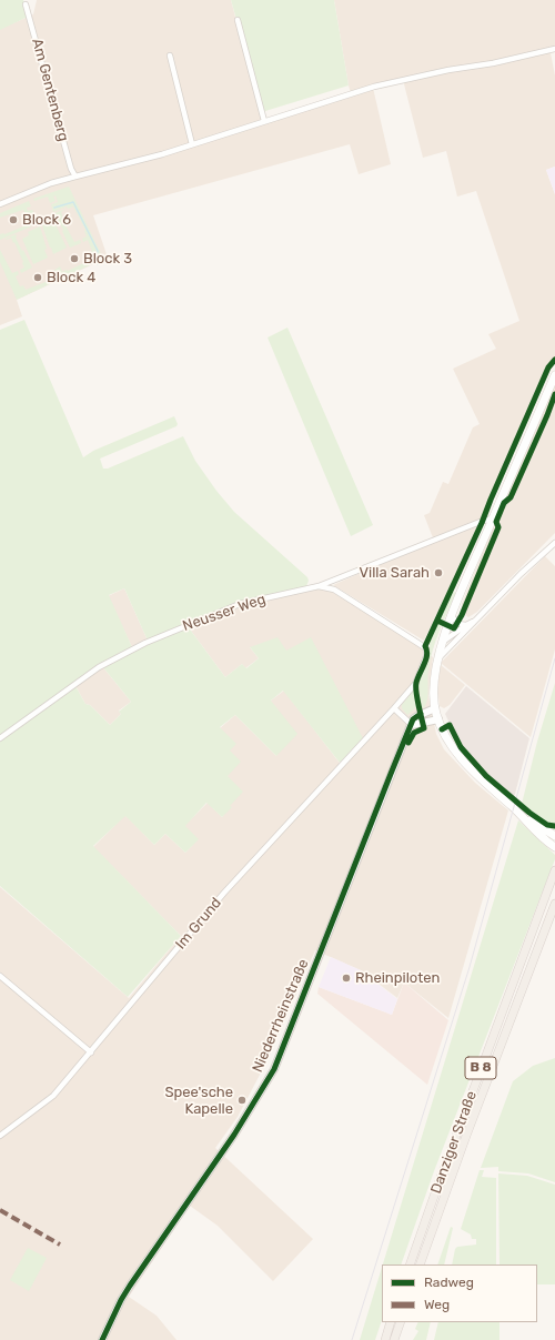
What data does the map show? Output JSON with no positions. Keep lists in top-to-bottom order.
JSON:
{
  "streets": {
    "main road": ["B 8", "Danziger Straße"],
    "street": [
      "Am Gentenberg",
      "Neusser Weg",
      "Im Grund",
      "Niederrheinstraße"
    ]
  },
  "places": [
    "Block 6",
    "Block 3",
    "Block 4",
    "Villa Sarah",
    "Rheinpiloten",
    "Spee'sche Kapelle"
  ],
  "legend": ["Radweg", "Weg"]
}
